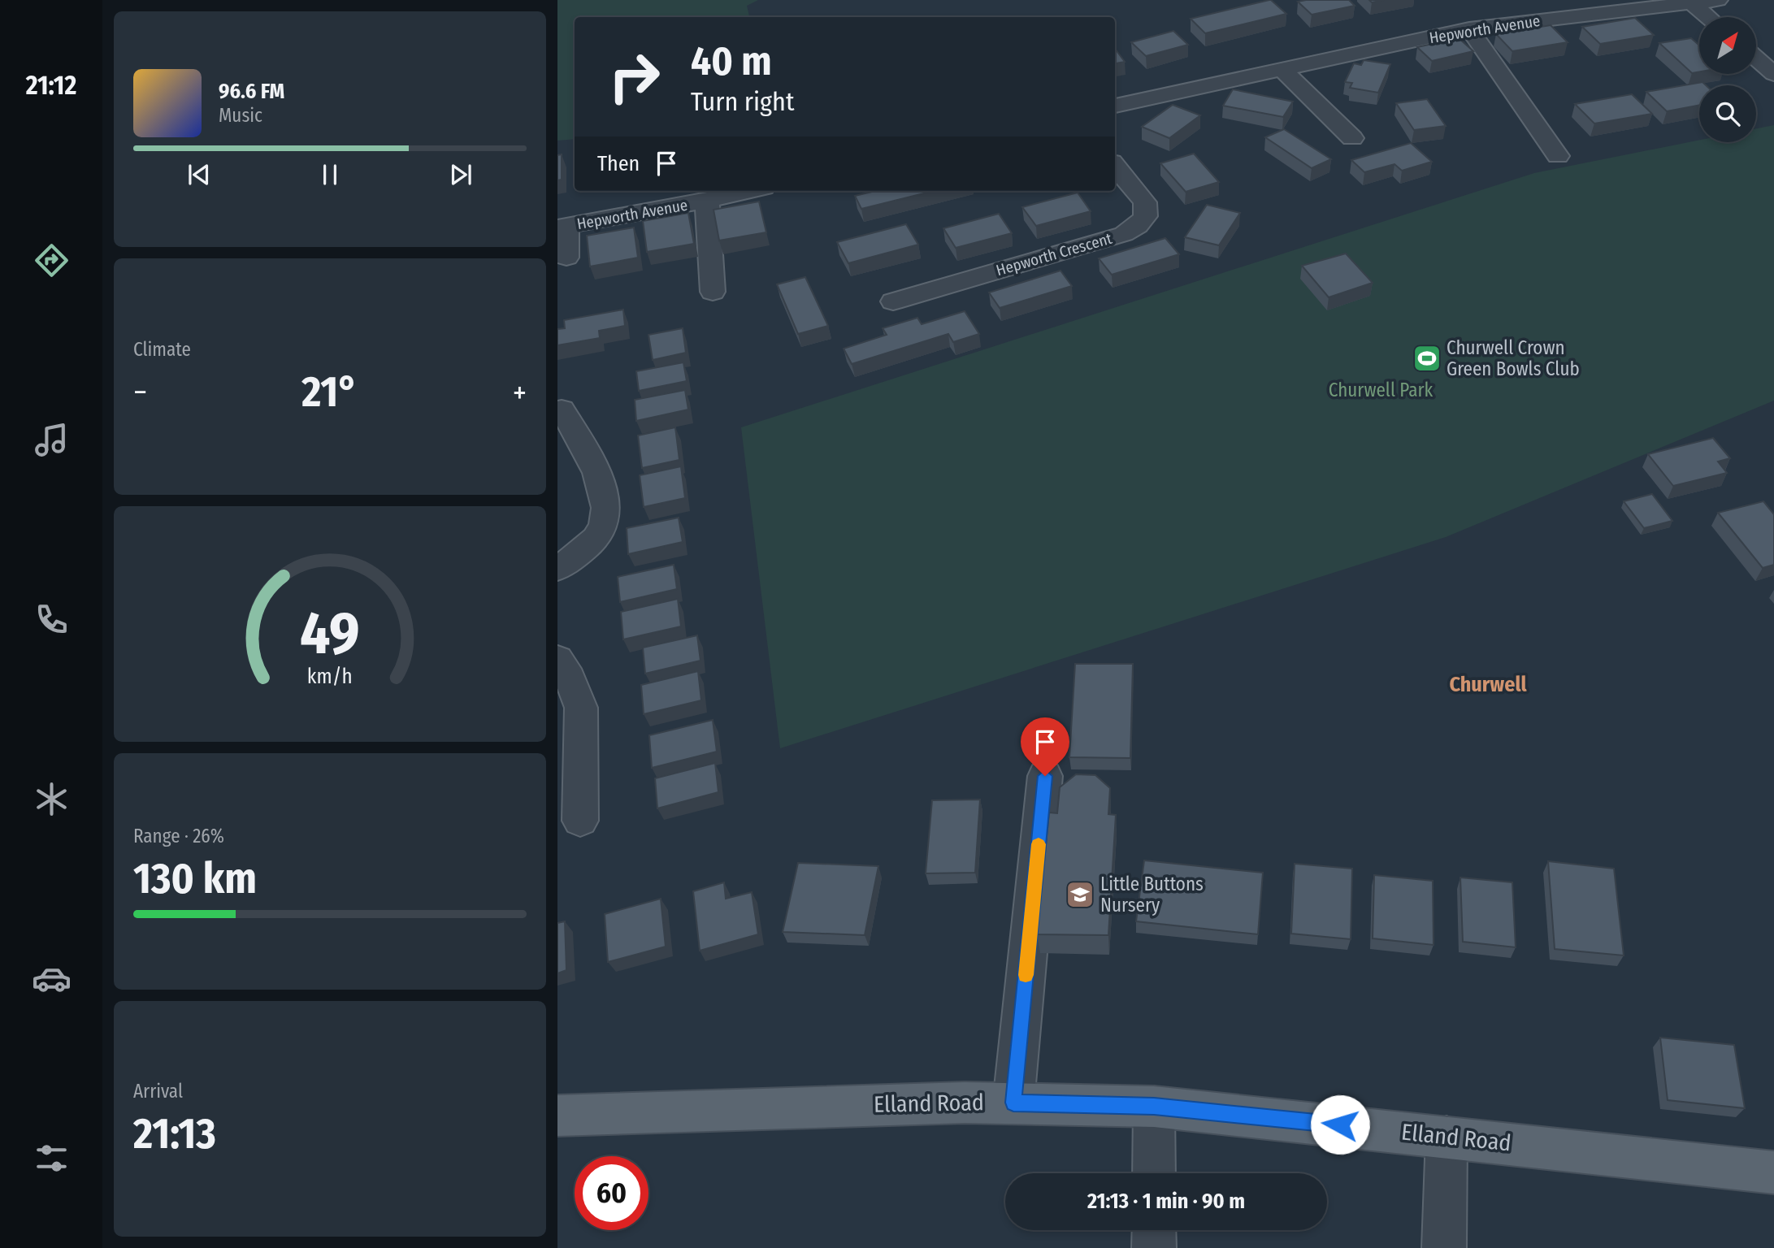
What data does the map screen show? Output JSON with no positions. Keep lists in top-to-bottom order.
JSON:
{
  "streets": {
    "main road": ["Elland Road"],
    "street": ["Hepworth Avenue", "Hepworth Crescent"]
  },
  "districts": ["Churwell"],
  "parks": ["Churwell Park"],
  "places": {
    "sports": ["Churwell Crown Green Bowls Club"],
    "school or university": ["Little Buttons Nursery"]
  },
  "north": "top right",
  "page": {
    "tabs": "21:12",
    "turn": ["40 m", "Turn right"],
    "song": ["96.6 FM", "Music"],
    "then": "Then",
    "tile": [
      "Climate",
      ["Range · 26%", "130 km"],
      ["Arrival", "21:13"]
    ],
    "heat": ["−", "21°", "+"],
    "limit": "60",
    "trip": "21:13 · 1 min · 90 m",
    "gauge": ["49", "km/h"]
  }
}
